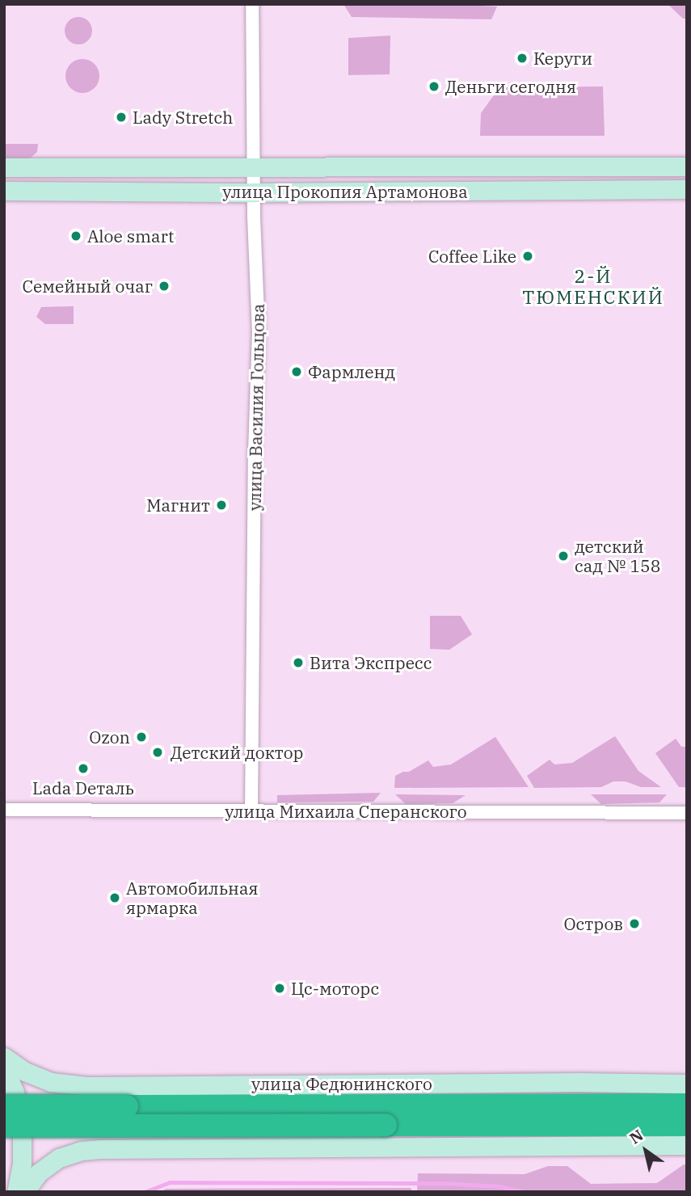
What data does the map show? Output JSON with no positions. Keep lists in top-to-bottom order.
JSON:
{
  "streets": {
    "highway": ["улица Федюнинского"],
    "main road": ["улица Прокопия Артамонова"],
    "street": ["улица Василия Гольцова", "улица Михаила Сперанского"]
  },
  "crossings": [
    ["улица Прокопия Артамонова", "улица Василия Гольцова"],
    ["улица Василия Гольцова", "улица Михаила Сперанского"]
  ],
  "districts": ["2-Й ТЮМЕНСКИЙ"],
  "places": [
    "Керуги",
    "Деньги сегодня",
    "Lady Stretch",
    "Aloe smart",
    "Coffee Like",
    "Семейный очаг",
    "Фармленд",
    "Магнит",
    "детский сад № 158",
    "Вита Экспресс",
    "Ozon",
    "Детский доктор",
    "Lada Dеталь",
    "Автомобильная ярмарка",
    "Остров",
    "Цс-моторс"
  ],
  "north": "top left"
}
